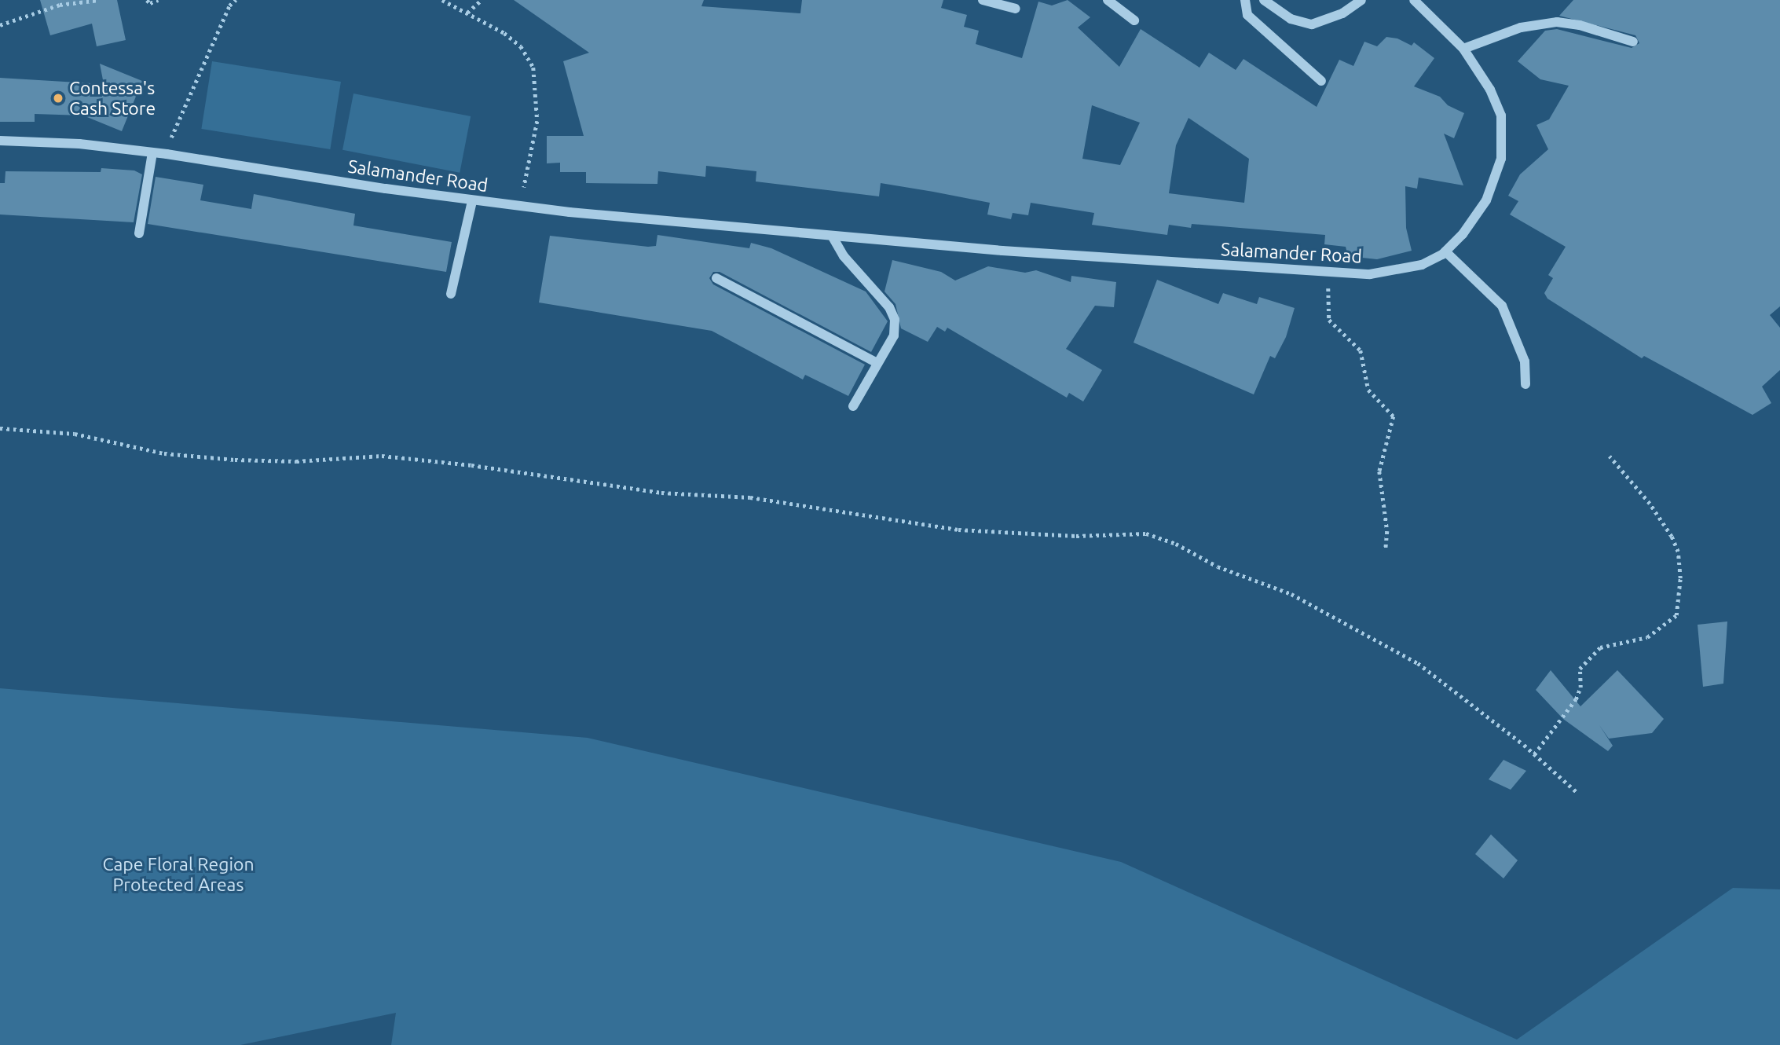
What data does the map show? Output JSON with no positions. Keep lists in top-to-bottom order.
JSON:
{
  "streets": {
    "street": ["Salamander Road"]
  },
  "parks": ["Cape Floral Region Protected Areas"],
  "places": ["Contessa's Cash Store"]
}
